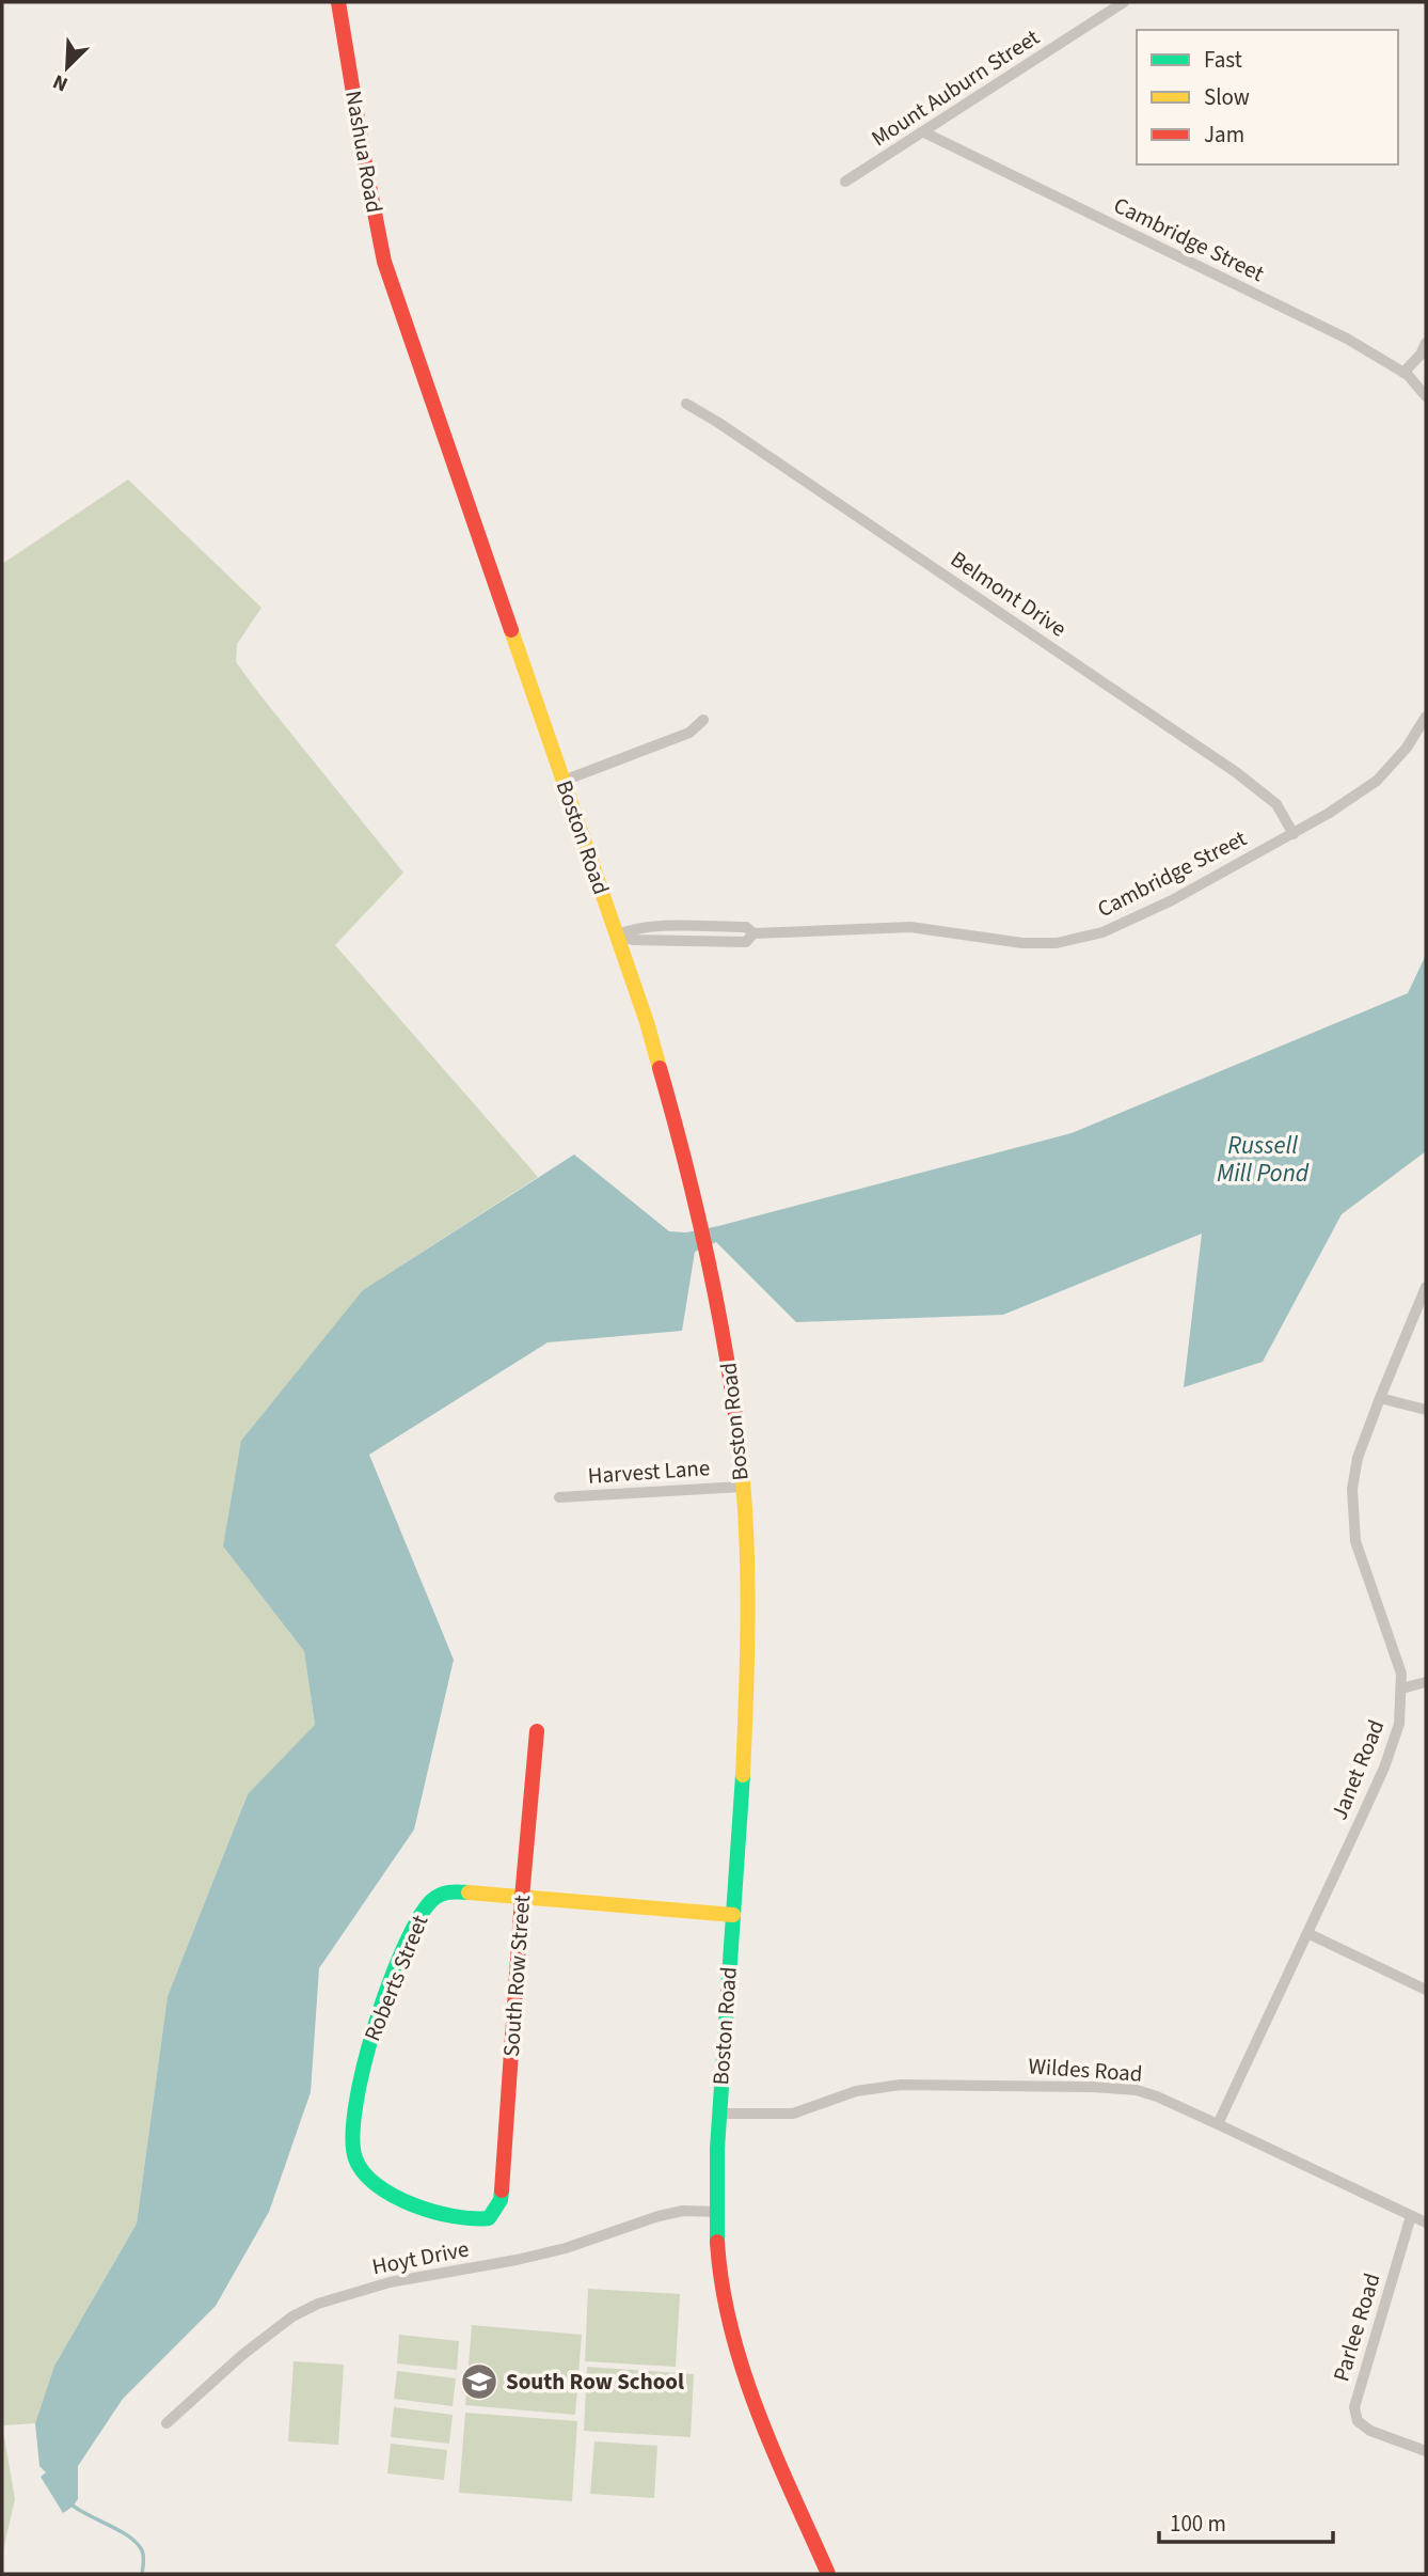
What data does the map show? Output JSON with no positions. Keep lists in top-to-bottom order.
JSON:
{
  "streets": {
    "main road": [
      "Nashua Road",
      "Boston Road",
      "South Row Street",
      "Roberts Street"
    ],
    "street": [
      "Mount Auburn Street",
      "Cambridge Street",
      "Belmont Drive",
      "Harvest Lane",
      "Janet Road",
      "Wildes Road",
      "Hoyt Drive",
      "Parlee Road"
    ]
  },
  "crossings": [
    ["Mount Auburn Street", "Cambridge Street"],
    ["Nashua Road", "Boston Road"],
    ["Cambridge Street", "Belmont Drive"],
    ["Cambridge Street", "Boston Road"],
    ["Boston Road", "Harvest Lane"],
    ["Boston Road", "Roberts Street"],
    ["Boston Road", "Wildes Road"],
    ["Boston Road", "Hoyt Drive"],
    ["Janet Road", "Wildes Road"],
    ["South Row Street", "Roberts Street"],
    ["Wildes Road", "Parlee Road"]
  ],
  "water": ["Russell Mill Pond"],
  "places": {
    "school or university": ["South Row School"]
  },
  "legend": ["Fast", "Slow", "Jam"],
  "scale_bar": "100 m",
  "north": "bottom left"
}
